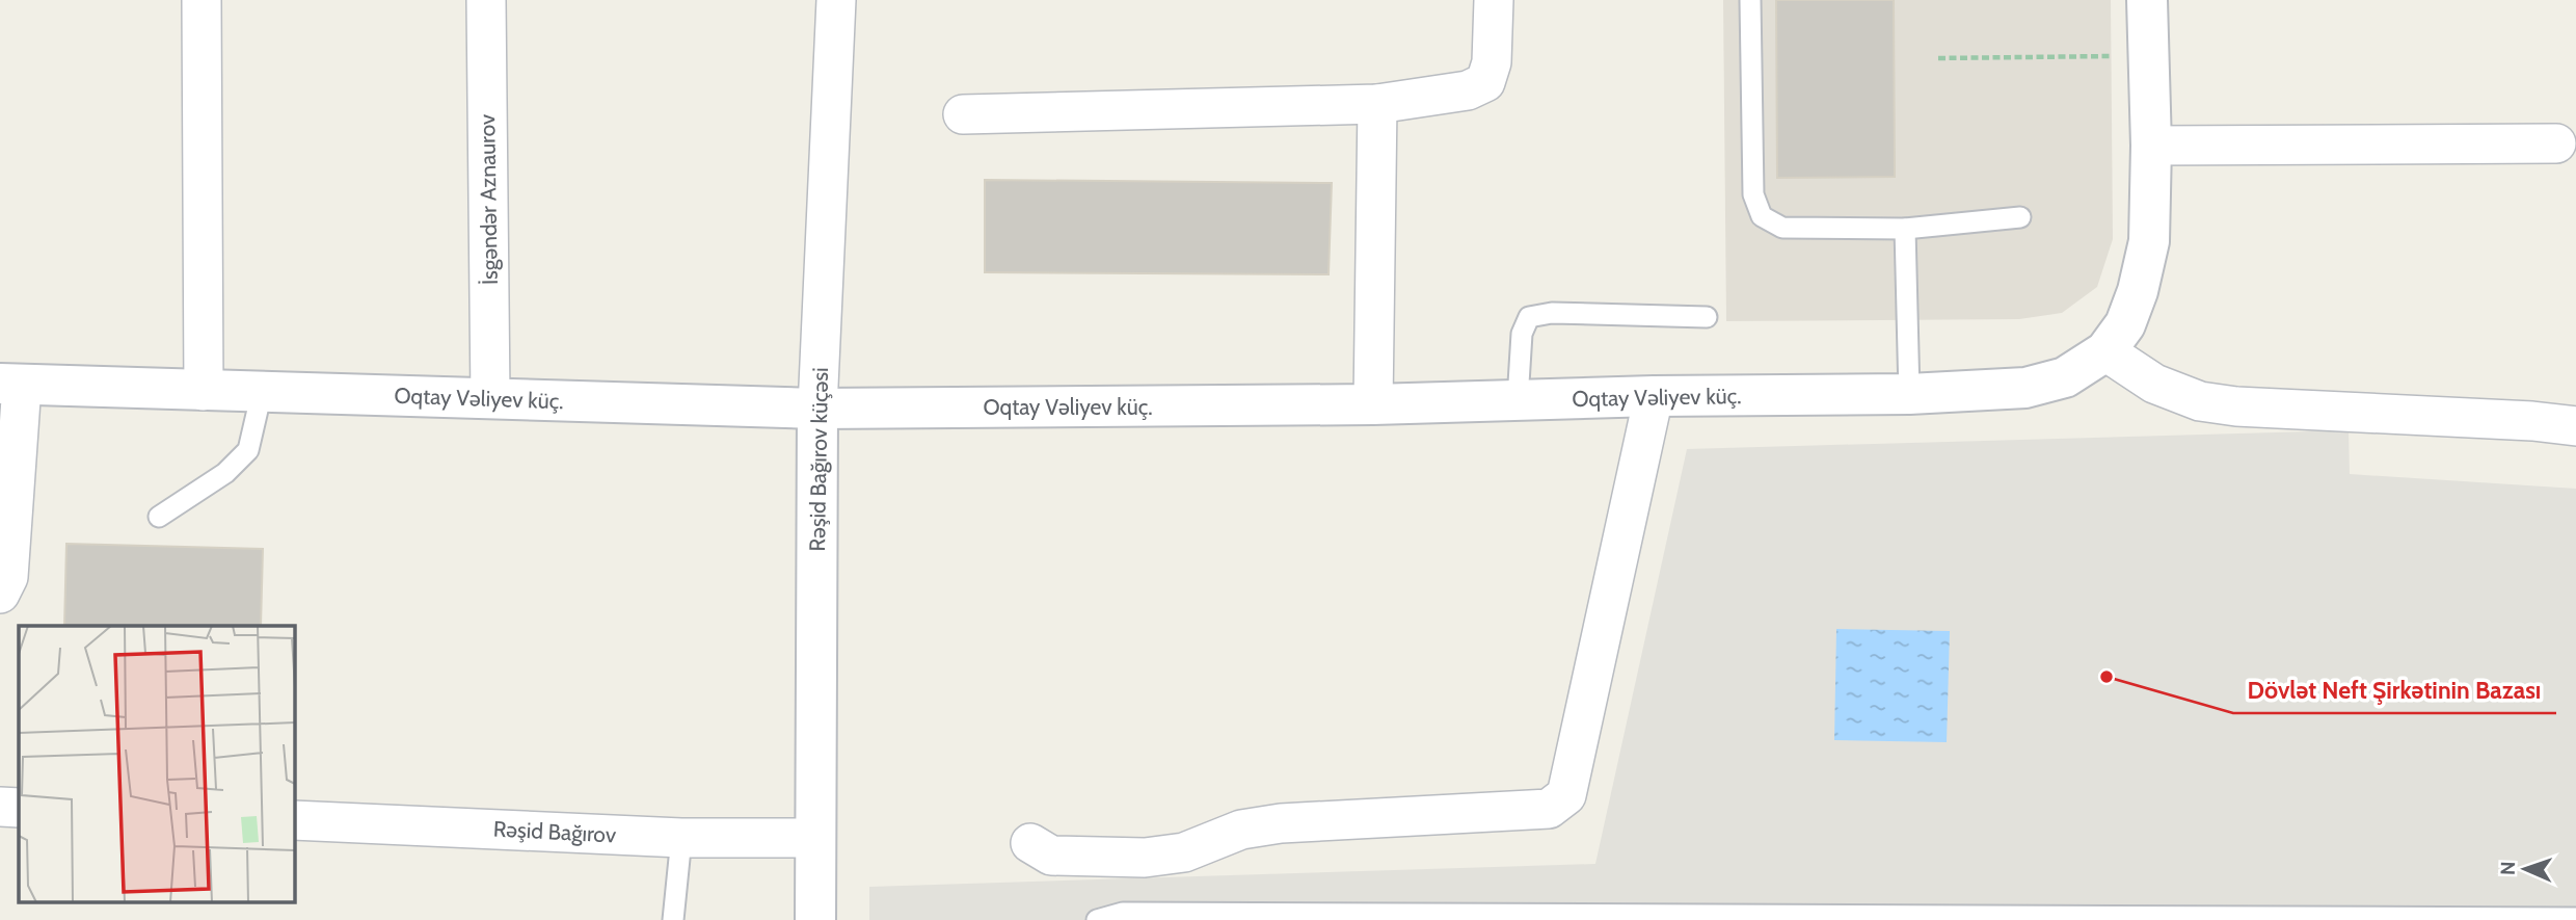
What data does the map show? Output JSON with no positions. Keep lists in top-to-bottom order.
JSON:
{
  "streets": {
    "street": [
      "İsgəndər Aznaurov",
      "Oqtay Vəliyev küç.",
      "Rəşid Bağırov küçəsi",
      "Rəşid Bağırov"
    ]
  },
  "crossings": [
    ["İsgəndər Aznaurov", "Oqtay Vəliyev küç."],
    ["Oqtay Vəliyev küç.", "Rəşid Bağırov küçəsi"],
    ["Rəşid Bağırov küçəsi", "Rəşid Bağırov"]
  ],
  "places": ["Dövlət Neft Şirkətinin Bazası"],
  "north": "left"
}
